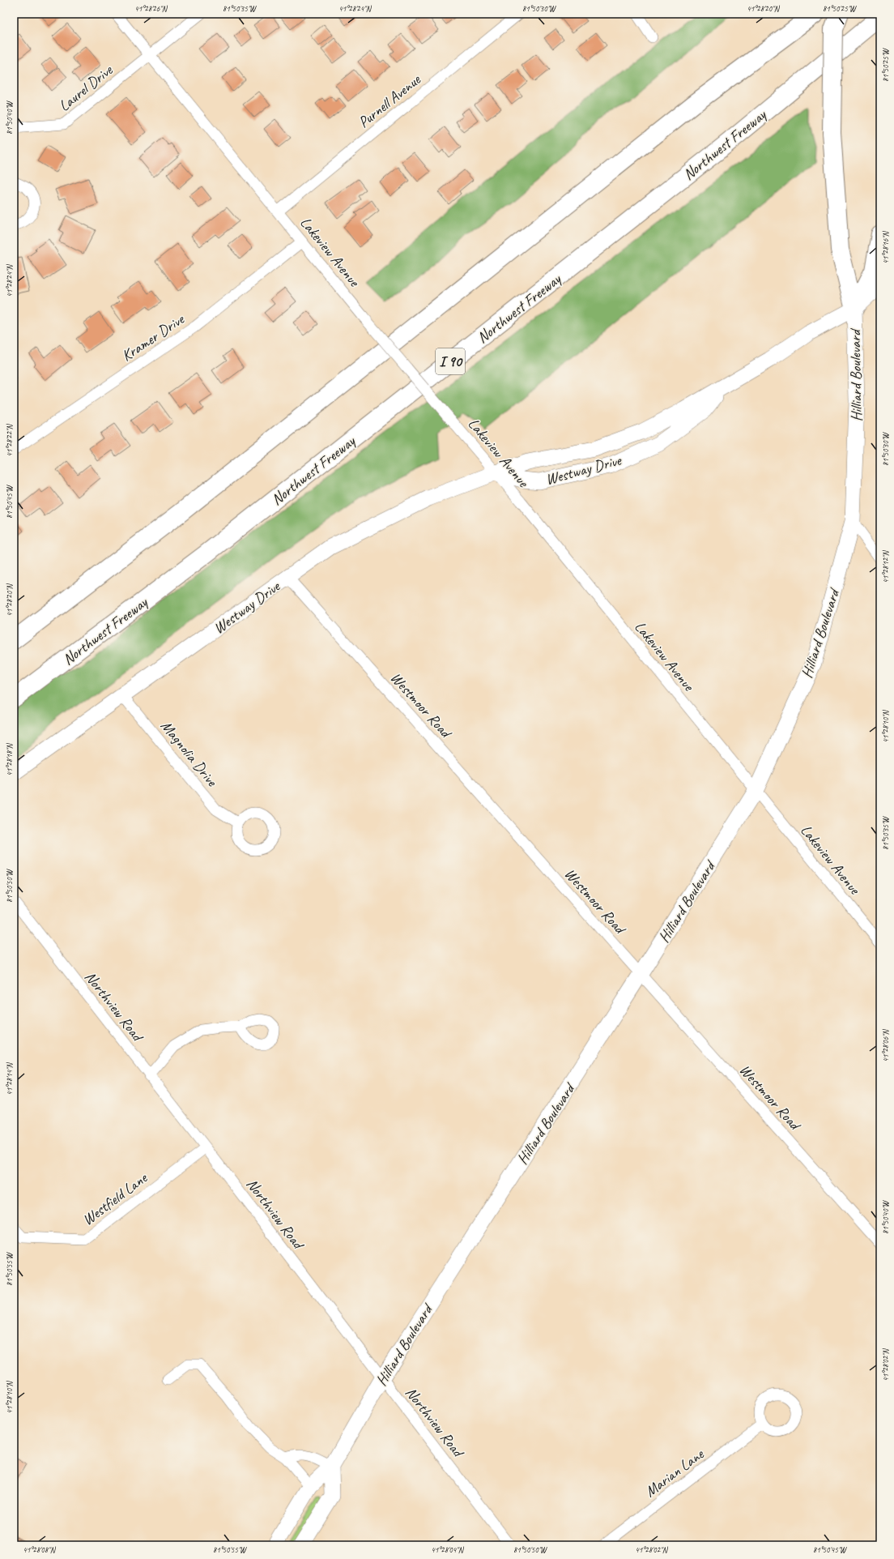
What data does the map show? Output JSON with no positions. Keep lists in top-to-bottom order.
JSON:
{
  "streets": {
    "highway": ["Northwest Freeway", "I 90"],
    "main road": ["Hilliard Boulevard", "Westway Drive"],
    "street": [
      "Laurel Drive",
      "Purnell Avenue",
      "Lakeview Avenue",
      "Kramer Drive",
      "Westmoor Road",
      "Magnolia Drive",
      "Northview Road",
      "Westfield Lane",
      "Marian Lane"
    ]
  },
  "crossings": [
    ["Laurel Drive", "Lakeview Avenue"],
    ["Purnell Avenue", "Lakeview Avenue"],
    ["Lakeview Avenue", "Kramer Drive"],
    ["Lakeview Avenue", "Hilliard Boulevard"],
    ["Lakeview Avenue", "Westway Drive"],
    ["Hilliard Boulevard", "Westway Drive"],
    ["Hilliard Boulevard", "Westmoor Road"],
    ["Hilliard Boulevard", "Northview Road"],
    ["Westway Drive", "Westmoor Road"],
    ["Westway Drive", "Magnolia Drive"],
    ["Northview Road", "Westfield Lane"]
  ],
  "coordinates": [
    "41°28'26\"N",
    "81°50'35\"W",
    "41°28'24\"N",
    "81°50'30\"W",
    "41°28'20\"N",
    "81°50'25\"W",
    "81°50'40\"W",
    "41°28'16\"N",
    "41°28'22\"N",
    "81°50'45\"W",
    "41°28'12\"N",
    "41°28'10\"N",
    "41°28'18\"N",
    "81°50'50\"W",
    "41°28'06\"N",
    "41°28'14\"N",
    "81°50'55\"W",
    "41°28'02\"N",
    "41°28'08\"N",
    "41°28'04\"N"
  ]
}
